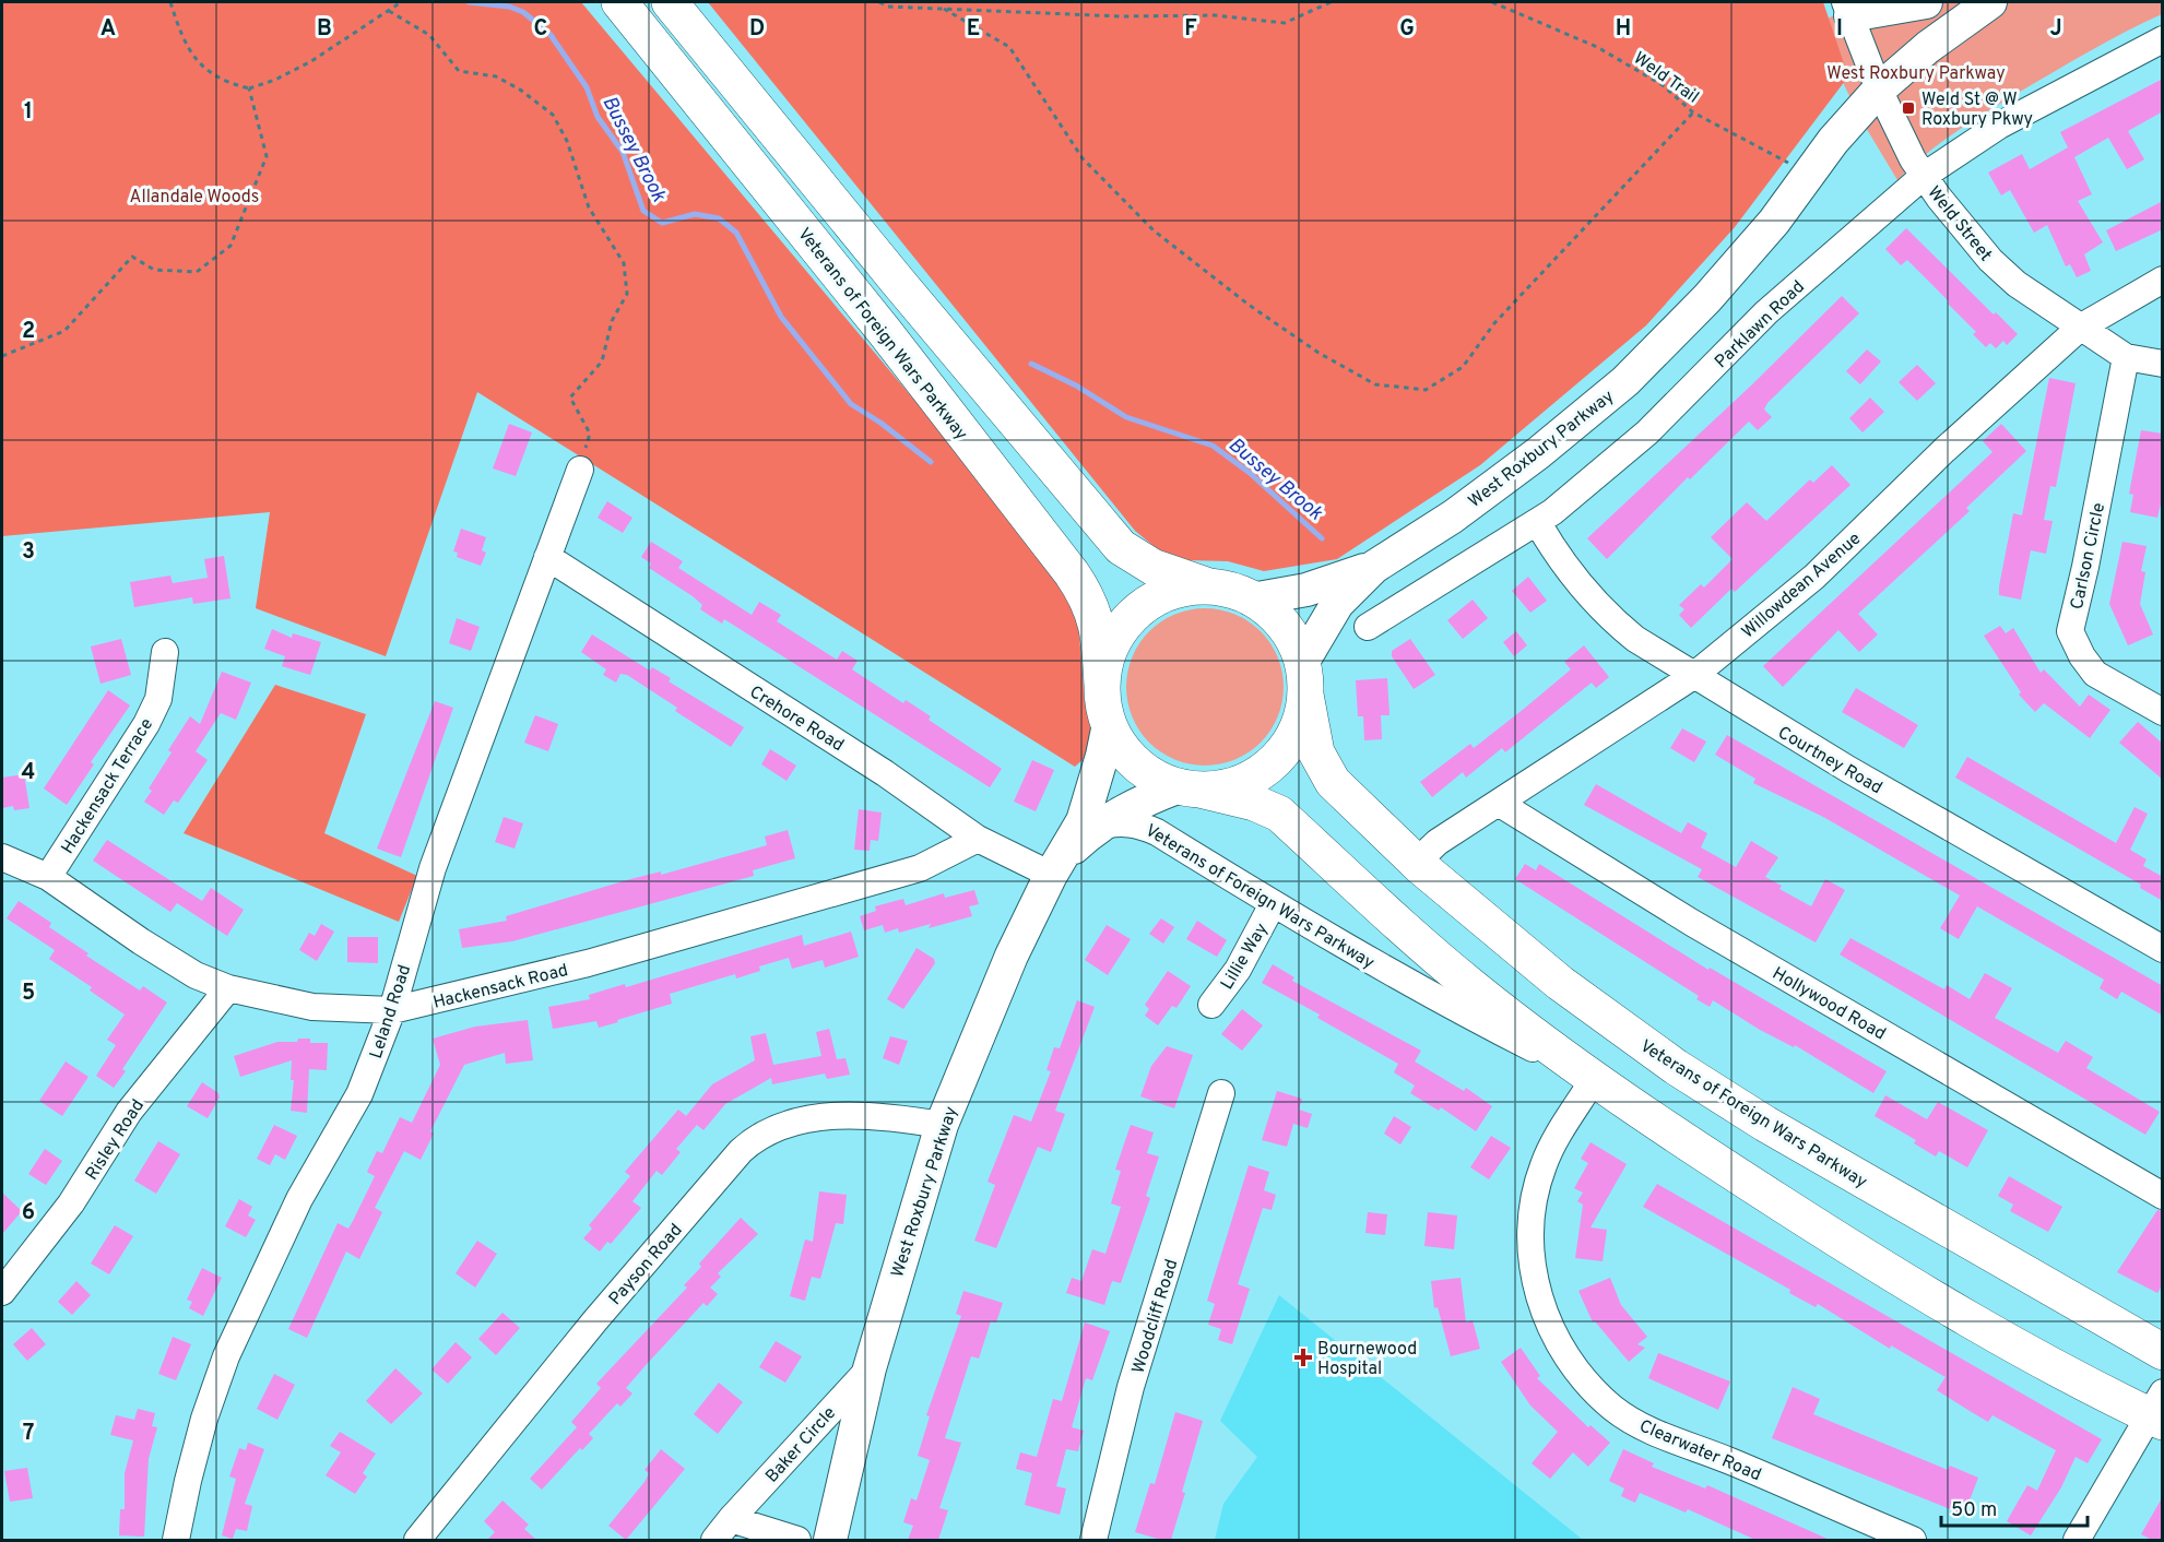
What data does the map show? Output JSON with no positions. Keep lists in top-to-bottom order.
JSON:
{
  "streets": {
    "highway": ["Veterans of Foreign Wars Parkway"],
    "main road": ["West Roxbury Parkway"],
    "street": [
      "Weld Street",
      "Parklawn Road",
      "Carlson Circle",
      "Willowdean Avenue",
      "Crehore Road",
      "Courtney Road",
      "Hackensack Terrace",
      "Lillie Way",
      "Hackensack Road",
      "Hollywood Road",
      "Leland Road",
      "Risley Road",
      "Payson Road",
      "Woodcliff Road",
      "Baker Circle",
      "Clearwater Road"
    ],
    "path": ["Weld Trail"]
  },
  "crossings": [
    ["Weld Street", "Parklawn Road"],
    ["Weld Street", "West Roxbury Parkway"],
    ["Weld Street", "Carlson Circle"],
    ["Weld Street", "Willowdean Avenue"],
    ["Parklawn Road", "Courtney Road"],
    ["Veterans of Foreign Wars Parkway", "West Roxbury Parkway"],
    ["Veterans of Foreign Wars Parkway", "Willowdean Avenue"],
    ["Veterans of Foreign Wars Parkway", "Lillie Way"],
    ["Veterans of Foreign Wars Parkway", "Clearwater Road"],
    ["West Roxbury Parkway", "Crehore Road"],
    ["West Roxbury Parkway", "Payson Road"],
    ["West Roxbury Parkway", "Baker Circle"],
    ["Willowdean Avenue", "Courtney Road"],
    ["Willowdean Avenue", "Hollywood Road"],
    ["Crehore Road", "Hackensack Road"],
    ["Crehore Road", "Leland Road"],
    ["Hackensack Terrace", "Hackensack Road"],
    ["Hackensack Road", "Leland Road"],
    ["Hackensack Road", "Risley Road"]
  ],
  "water": ["Bussey Brook"],
  "parks": ["West Roxbury Parkway", "Allandale Woods"],
  "places": {
    "transit": ["Weld St @ W Roxbury Pkwy"],
    "health": ["Bournewood Hospital"]
  },
  "scale_bar": "50 m",
  "grid": {
    "columns": [
      "A",
      "B",
      "C",
      "D",
      "E",
      "F",
      "G",
      "H",
      "I",
      "J"
    ],
    "rows": [
      "1",
      "2",
      "3",
      "4",
      "5",
      "6",
      "7"
    ]
  }
}
